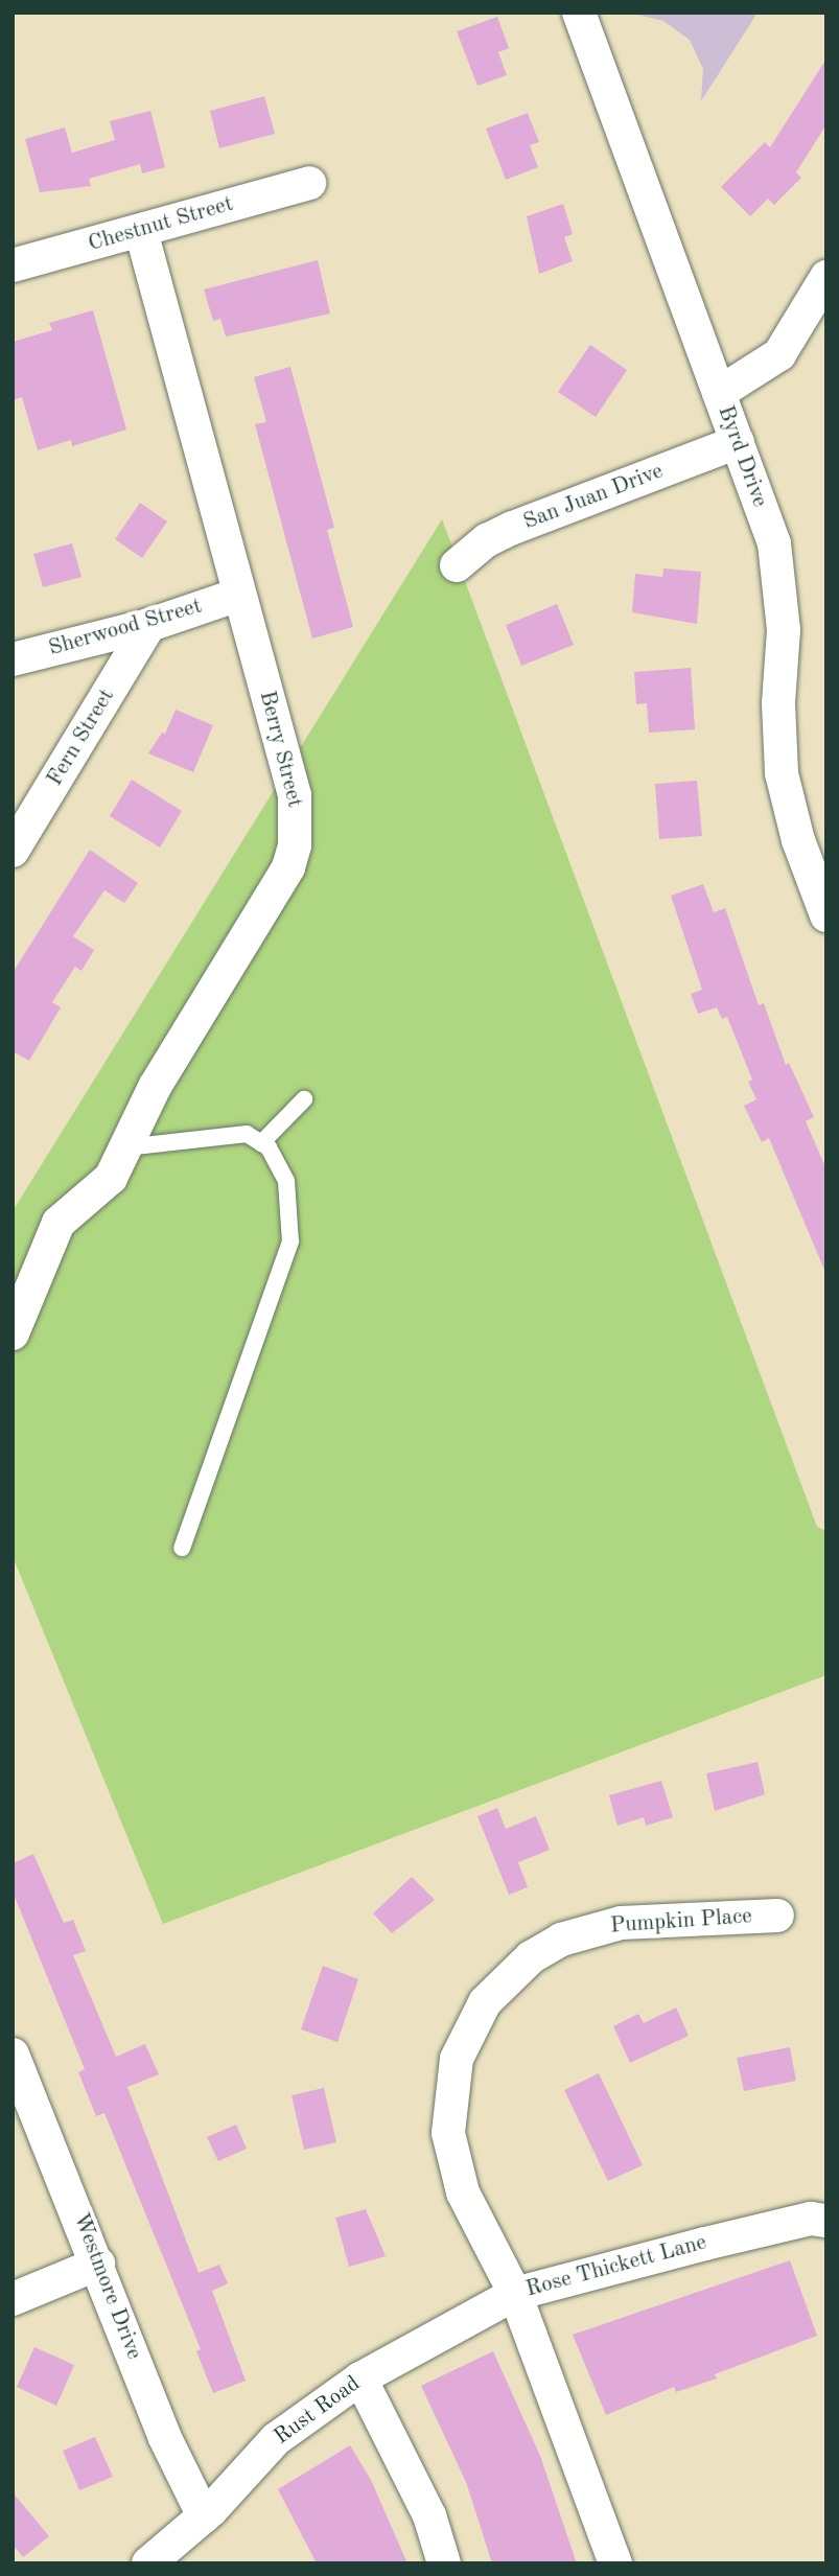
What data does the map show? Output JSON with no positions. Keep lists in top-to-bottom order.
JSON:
{
  "streets": {
    "street": [
      "Chestnut Street",
      "Byrd Drive",
      "San Juan Drive",
      "Sherwood Street",
      "Fern Street",
      "Berry Street",
      "Pumpkin Place",
      "Rose Thickett Lane",
      "Westmore Drive",
      "Rust Road"
    ]
  },
  "crossings": [
    ["Chestnut Street", "Berry Street"],
    ["Byrd Drive", "San Juan Drive"],
    ["Sherwood Street", "Fern Street"],
    ["Sherwood Street", "Berry Street"],
    ["Pumpkin Place", "Rose Thickett Lane"],
    ["Pumpkin Place", "Rust Road"],
    ["Rose Thickett Lane", "Rust Road"],
    ["Westmore Drive", "Rust Road"]
  ]
}
